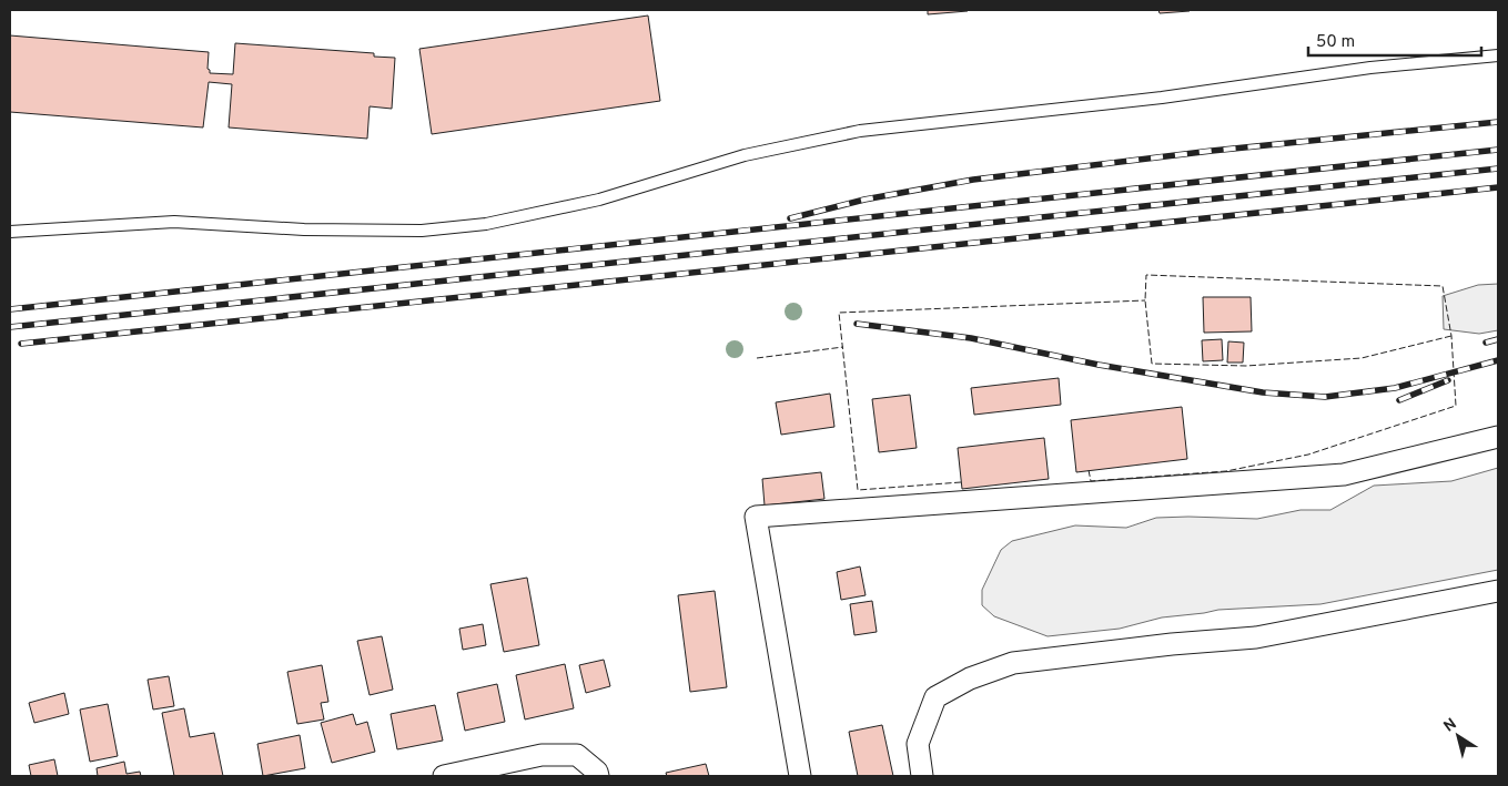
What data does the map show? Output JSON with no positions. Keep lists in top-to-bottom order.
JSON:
{
  "scale_bar": "50 m",
  "north": "top left"
}
